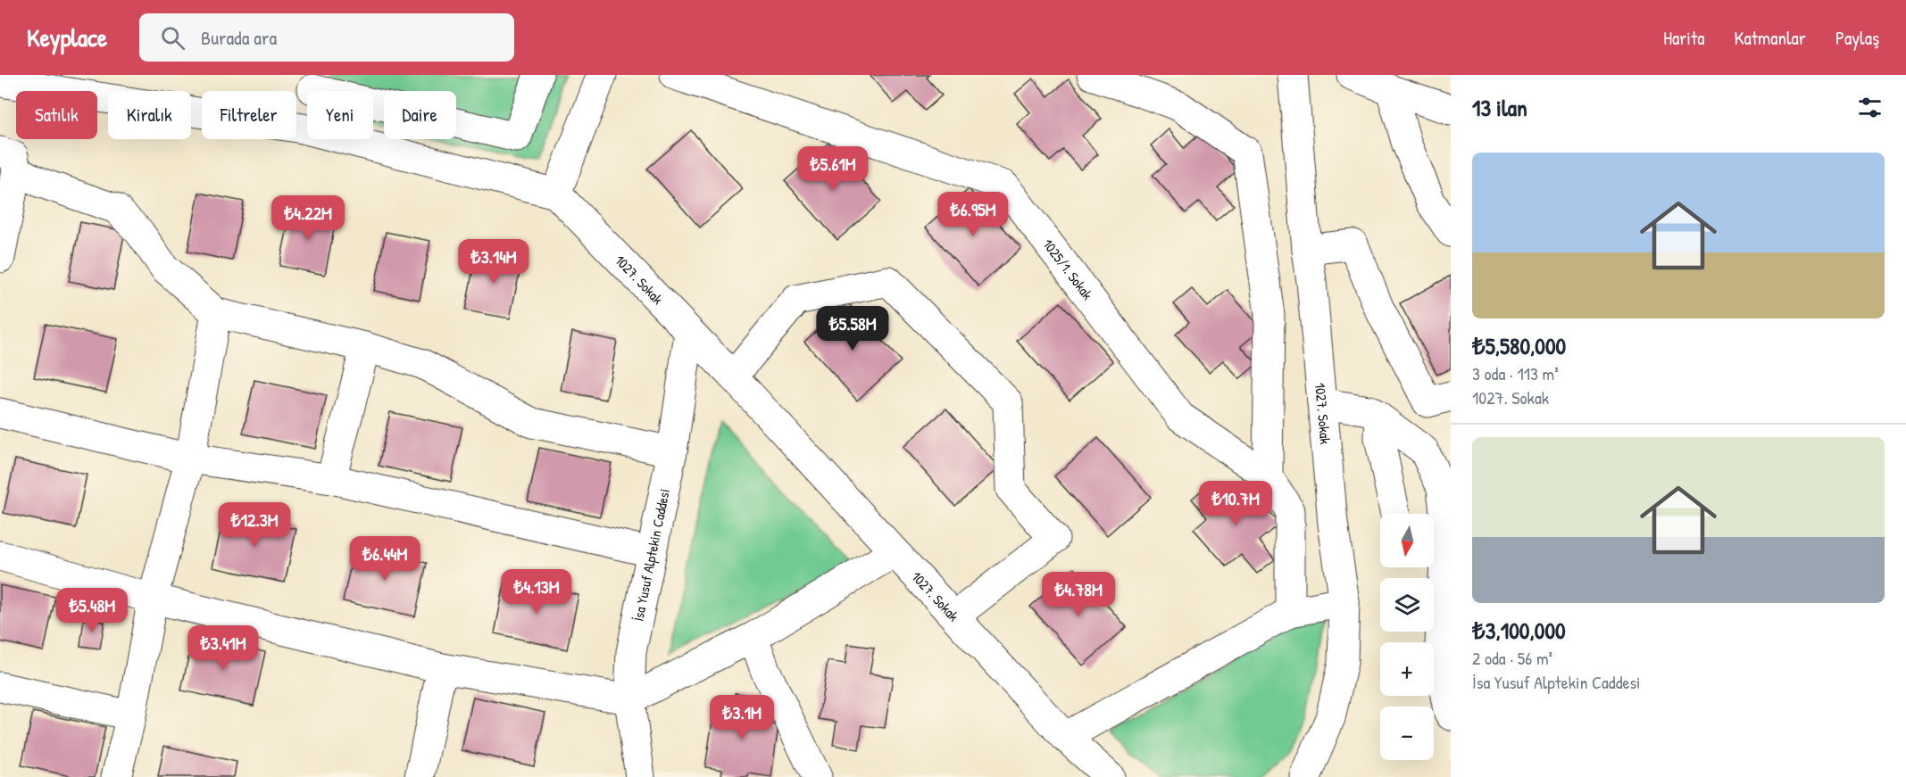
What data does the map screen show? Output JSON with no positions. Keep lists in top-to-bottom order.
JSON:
{
  "streets": {
    "street": ["1025/1. Sokak", "1027. Sokak", "İsa Yusuf Alptekin Caddesi"]
  },
  "crossings": [
    ["1027. Sokak", "İsa Yusuf Alptekin Caddesi"]
  ],
  "north": "bottom",
  "page": {
    "header": "Keyplace",
    "search": "Burada ara",
    "nav": ["Harita", "Katmanlar", "Paylaş"],
    "heading": "13 ilan",
    "chip": [
      "Satılık",
      "Kiralık",
      "Filtreler",
      "Yeni",
      "Daire"
    ],
    "list": [
      {
        "name": "₺5,580,000",
        "note": "3 oda · 113 m² · 1027. Sokak"
      },
      {
        "name": "₺3,100,000",
        "note": "2 oda · 56 m² · İsa Yusuf Alptekin Caddesi"
      }
    ],
    "price": [
      "₺5.61M",
      "₺6.95M",
      "₺4.22M",
      "₺3.14M",
      "₺5.58M",
      "₺10.7M",
      "₺12.3M",
      "₺6.44M",
      "₺4.13M",
      "₺4.78M",
      "₺5.48M",
      "₺3.41M",
      "₺3.1M"
    ],
    "map_buttons": ["+", "−"]
  }
}
